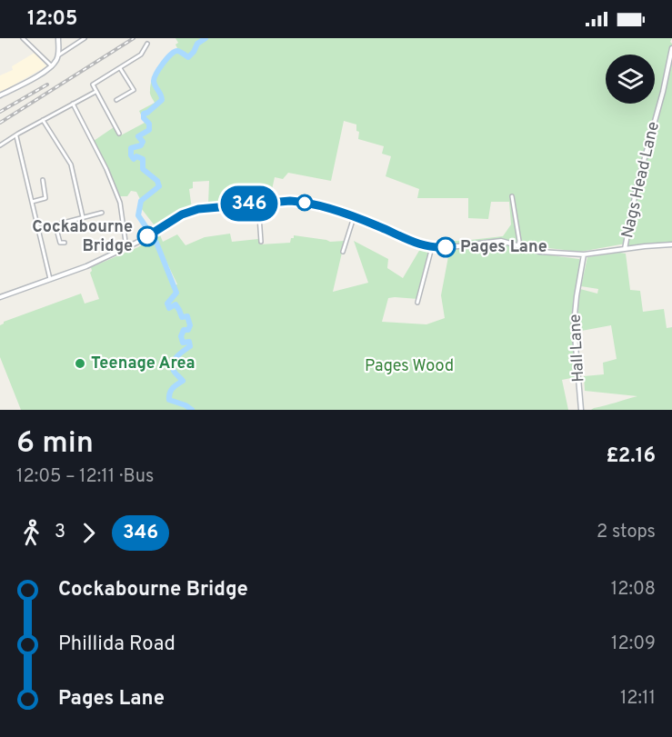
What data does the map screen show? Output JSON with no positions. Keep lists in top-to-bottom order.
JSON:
{
  "streets": {
    "street": ["Nags Head Lane", "Hall Lane"]
  },
  "parks": ["Pages Wood"],
  "places": ["Cockabourne Bridge", "Pages Lane", "Teenage Area"],
  "lines": ["bus line 346"],
  "page": {
    "status": "12:05",
    "on_map": "346",
    "heading": ["6 min", "12:05 – 12:11 · Bus", "£2.16"],
    "legs": ["3", "346", "2 stops"],
    "list": [
      {
        "name": "Cockabourne Bridge",
        "value": "12:08"
      },
      {
        "name": "Phillida Road",
        "value": "12:09"
      },
      {
        "name": "Pages Lane",
        "value": "12:11"
      }
    ]
  }
}
